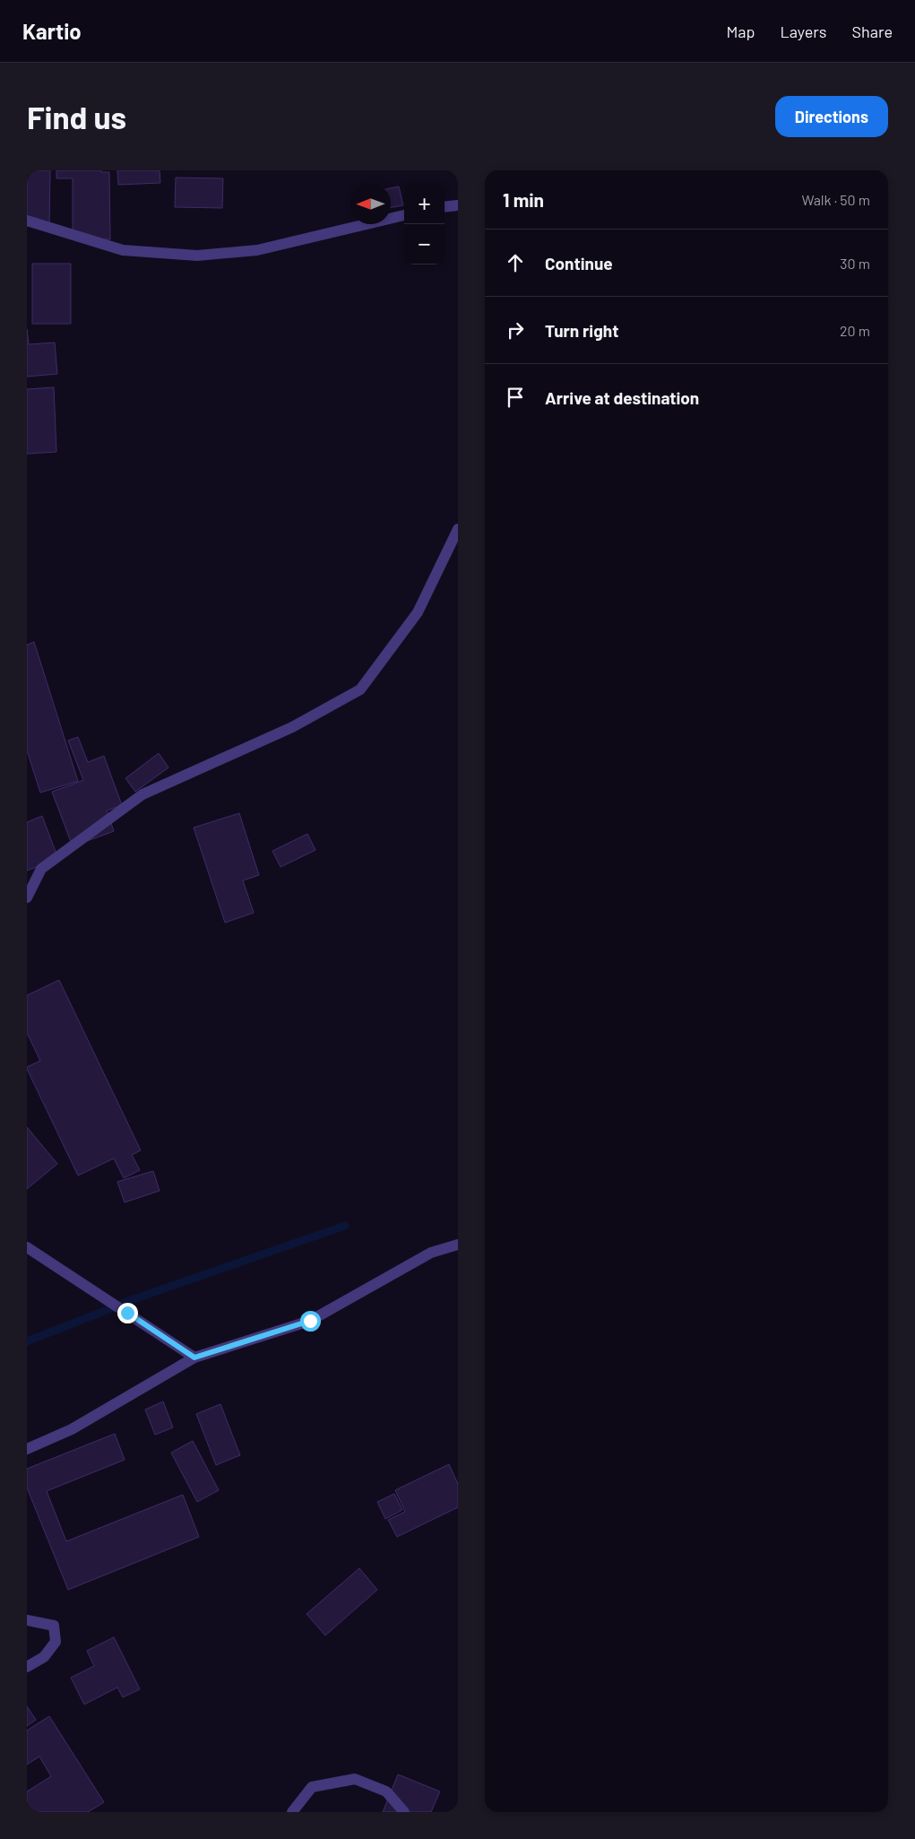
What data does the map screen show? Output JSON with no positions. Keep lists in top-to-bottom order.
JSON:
{
  "north": "left",
  "page": {
    "header": "Kartio",
    "nav": ["Map", "Layers", "Share"],
    "buttons": "Directions",
    "title": "Find us",
    "heading": ["1 min", "Walk · 50 m"],
    "map_buttons": ["+", "−"],
    "list": [
      ["Continue", "30 m"],
      ["Turn right", "20 m"],
      "Arrive at destination"
    ]
  }
}
